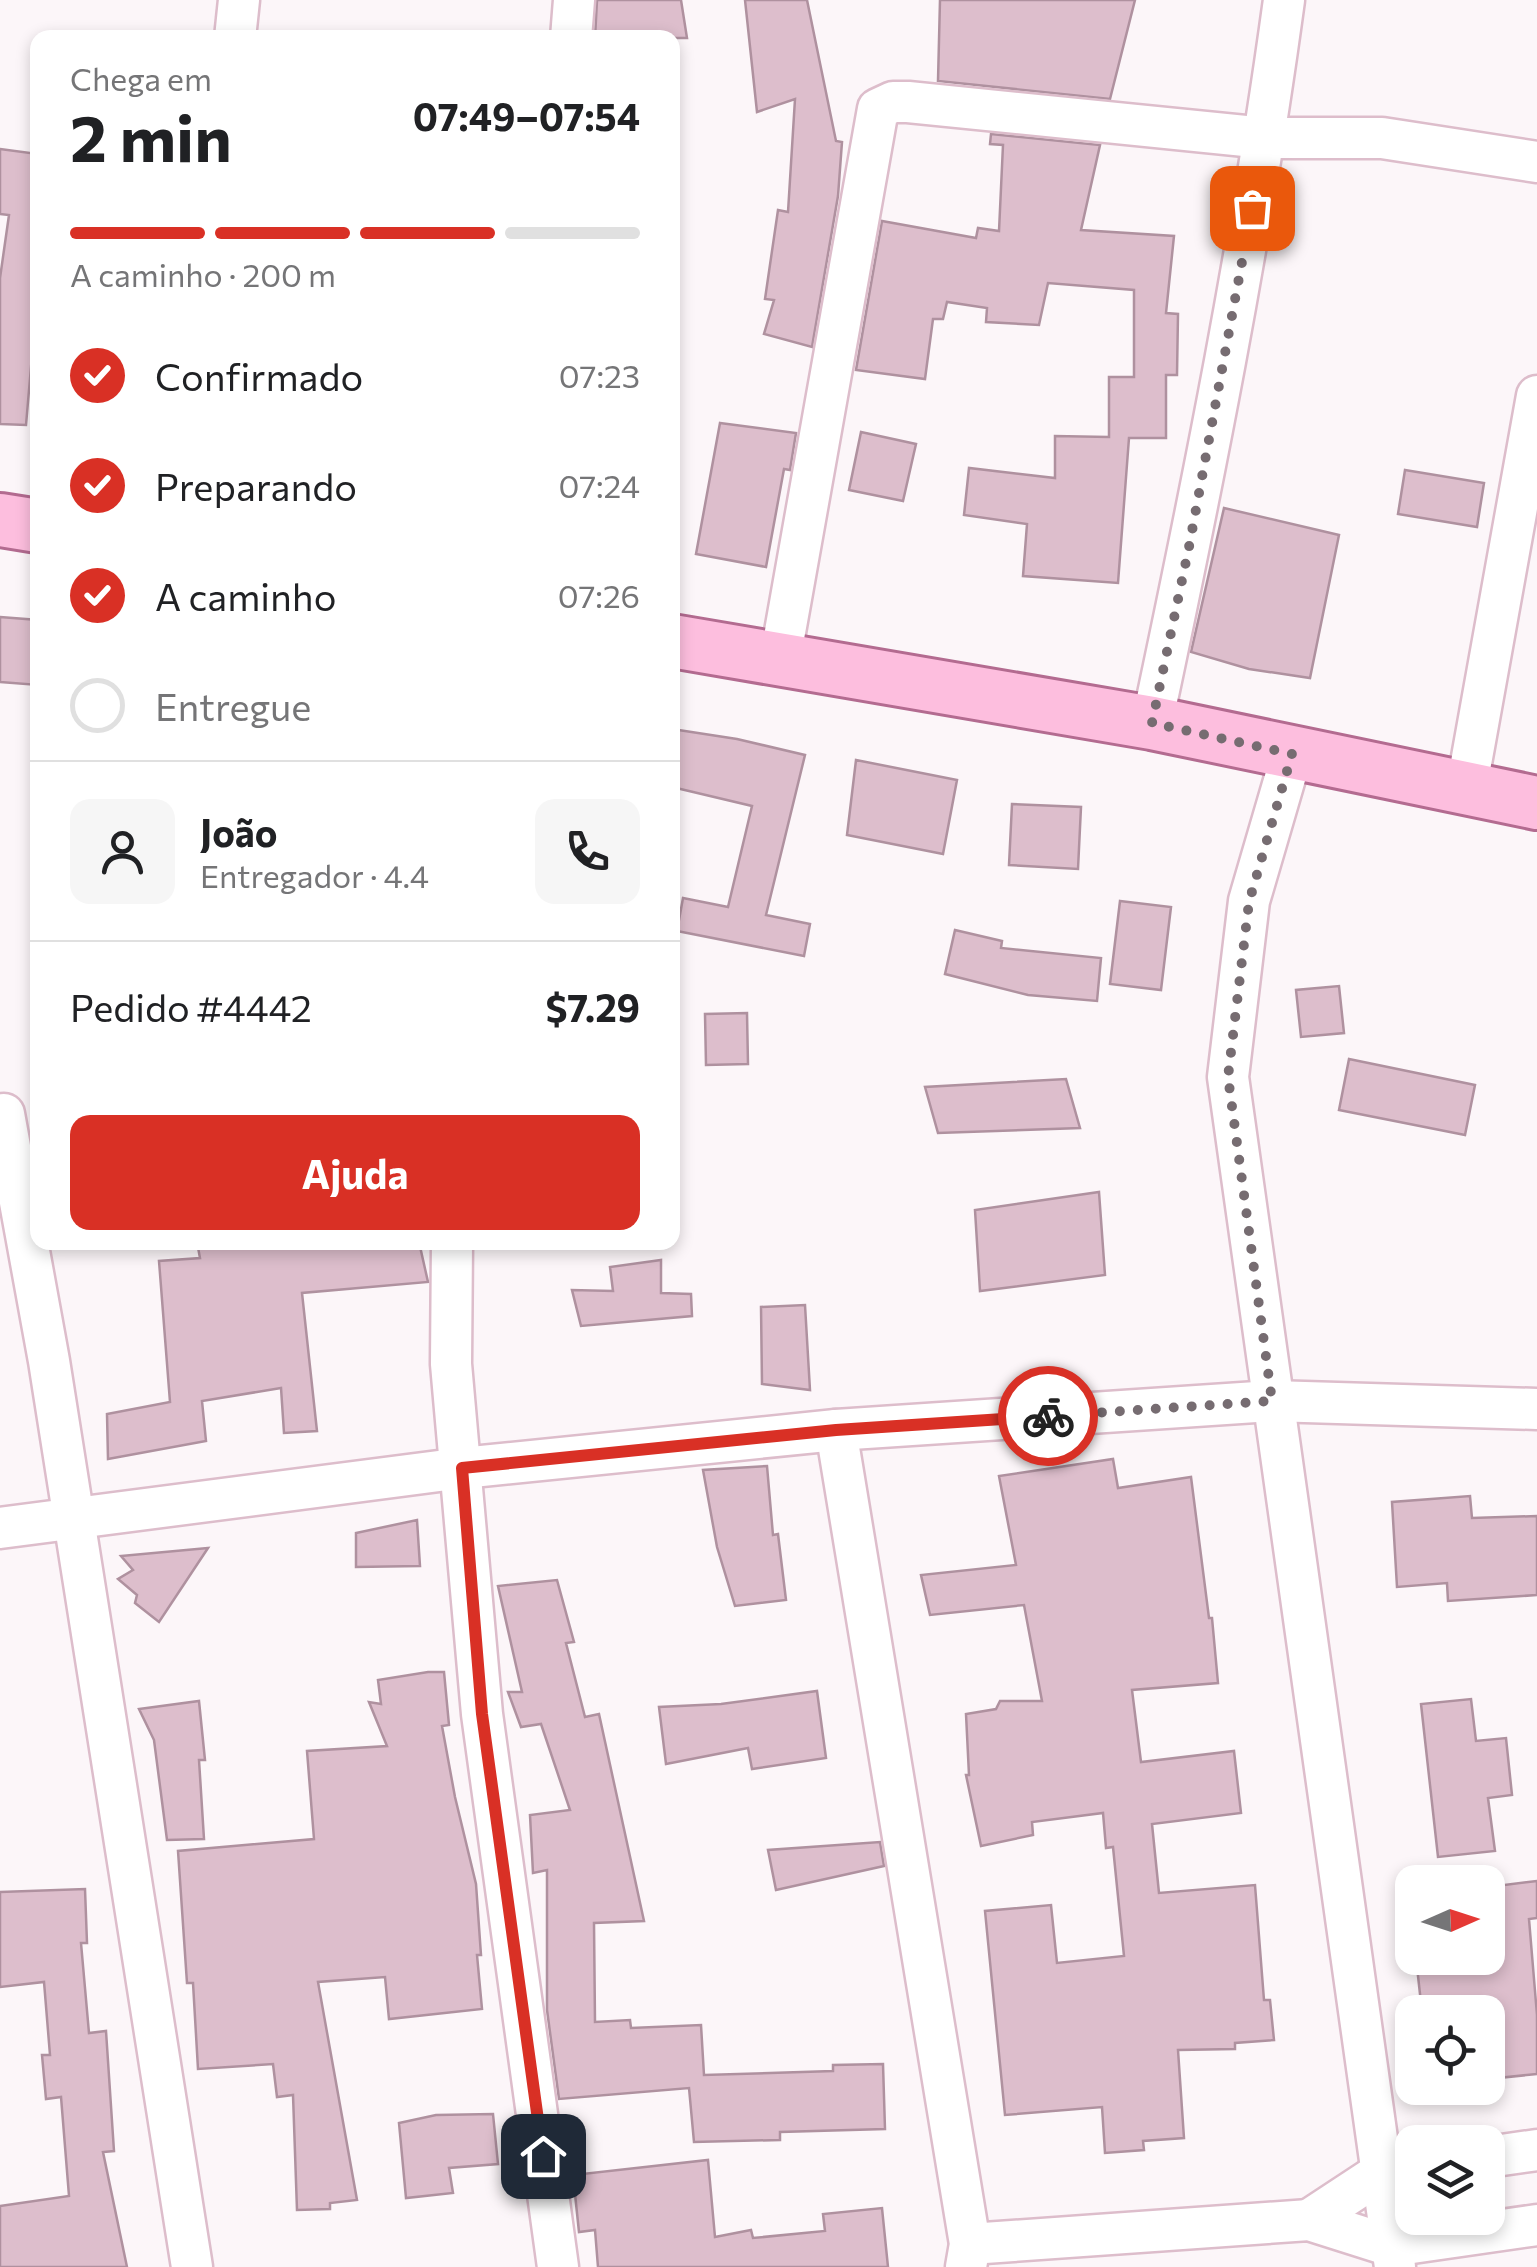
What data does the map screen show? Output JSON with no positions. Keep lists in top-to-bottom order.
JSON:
{
  "north": "right",
  "page": {
    "heading": ["2 min", "Chega em", "07:49–07:54"],
    "panel": [
      "João",
      "Entregador · 4.4",
      "Pedido #4442",
      "$7.29"
    ],
    "bar": "A caminho · 200 m",
    "list": [
      ["Confirmado", "07:23"],
      ["Preparando", "07:24"],
      ["A caminho", "07:26"],
      "Entregue"
    ],
    "buttons": "Ajuda"
  }
}
